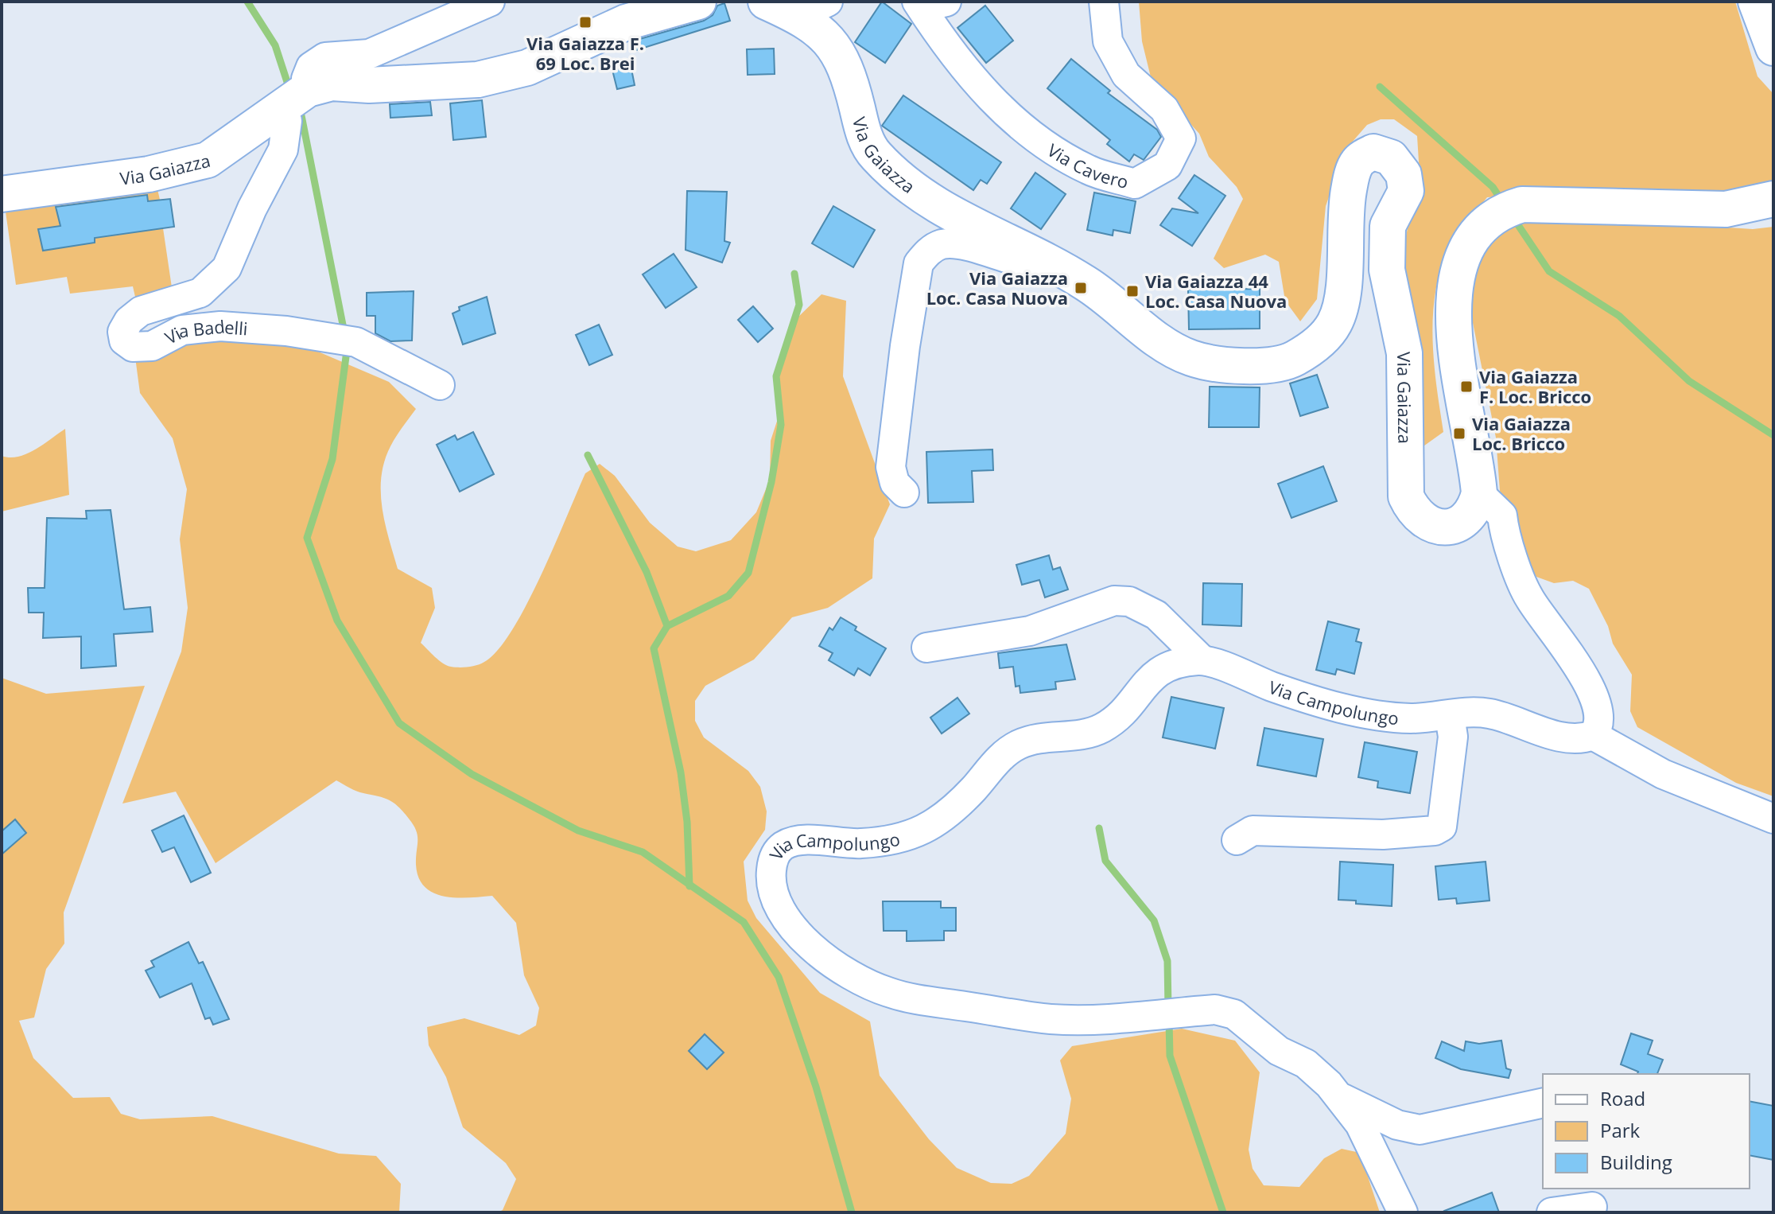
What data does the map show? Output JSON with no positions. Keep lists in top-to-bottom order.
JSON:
{
  "streets": {
    "main road": ["Via Gaiazza"],
    "street": ["Via Cavero", "Via Badelli", "Via Campolungo"]
  },
  "crossings": [
    ["Via Gaiazza", "Via Badelli"]
  ],
  "places": {
    "transit": [
      "Via Gaiazza F. 69 Loc. Brei",
      "Via Gaiazza Loc. Casa Nuova",
      "Via Gaiazza 44 Loc. Casa Nuova",
      "Via Gaiazza F. Loc. Bricco",
      "Via Gaiazza Loc. Bricco"
    ]
  },
  "legend": ["Road", "Park", "Building"]
}
